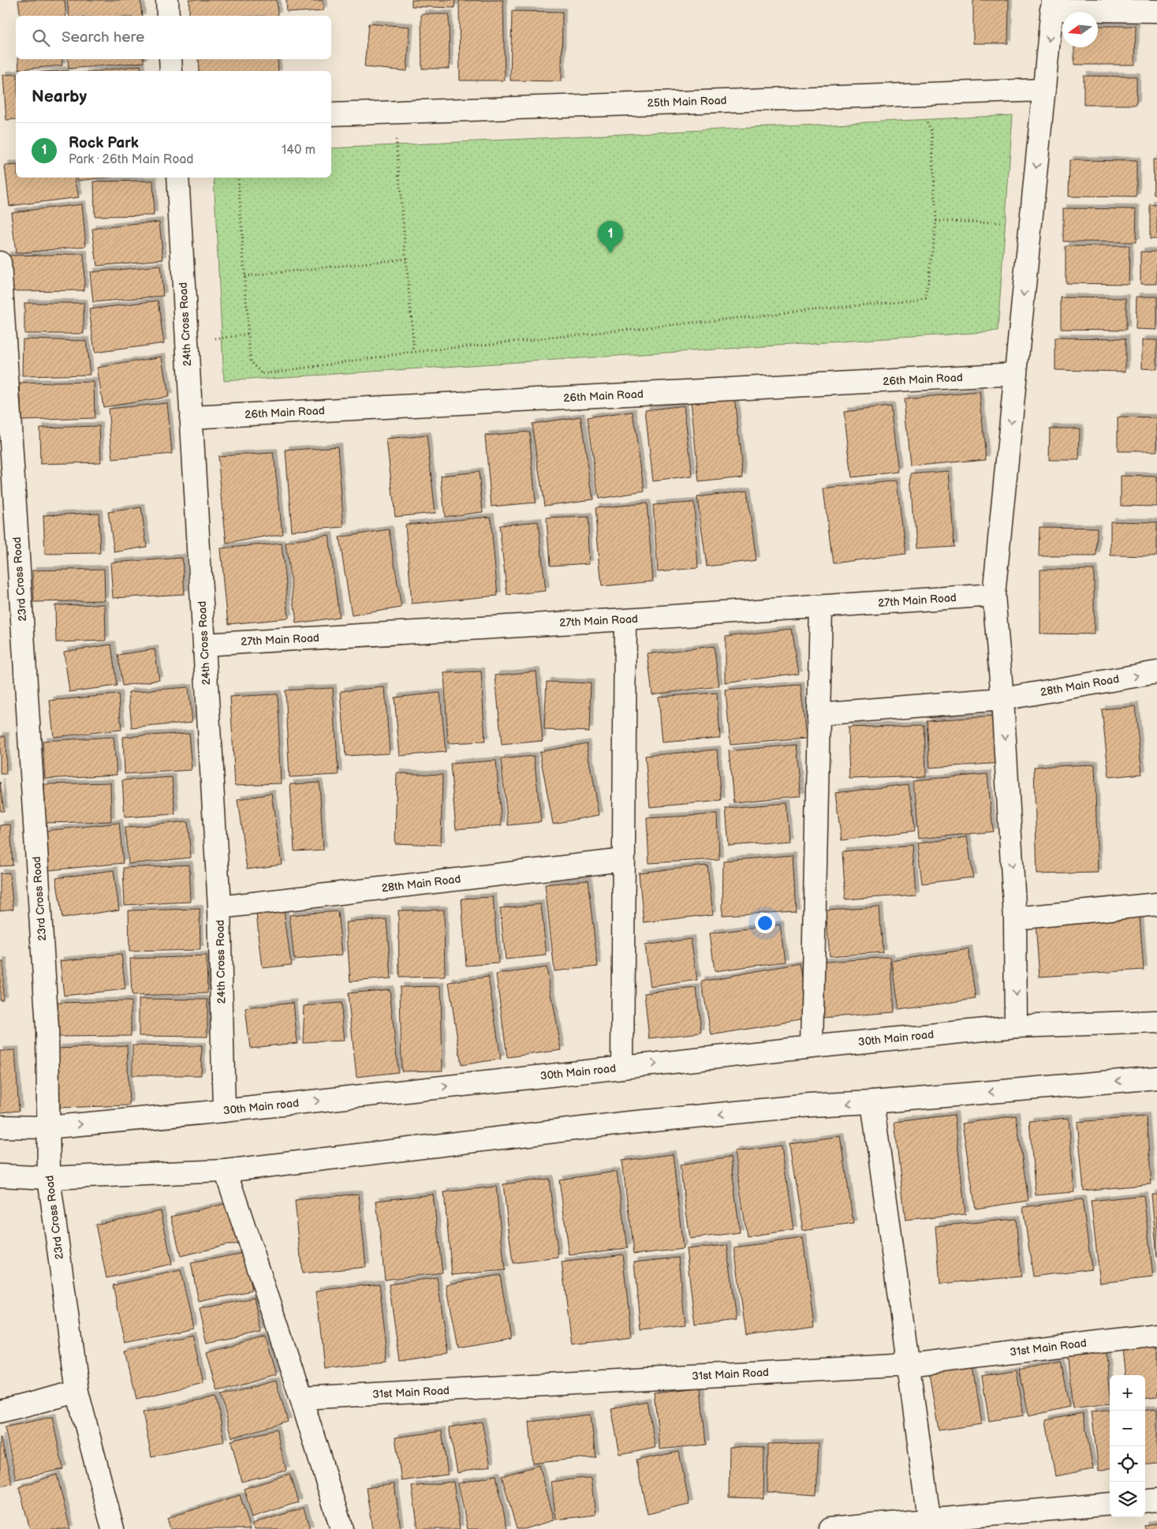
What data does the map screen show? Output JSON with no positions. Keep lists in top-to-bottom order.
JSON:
{
  "streets": {
    "street": [
      "25th Main Road",
      "24th Cross Road",
      "26th Main Road",
      "23rd Cross Road",
      "27th Main Road",
      "28th Main Road",
      "30th Main road",
      "31st Main Road"
    ]
  },
  "crossings": [
    ["24th Cross Road", "26th Main Road"],
    ["24th Cross Road", "27th Main Road"],
    ["24th Cross Road", "28th Main Road"],
    ["24th Cross Road", "30th Main road"],
    ["23rd Cross Road", "30th Main road"]
  ],
  "north": "left",
  "page": {
    "search": "Search here",
    "heading": "Nearby",
    "list": [
      {
        "mark": "1",
        "name": "Rock Park",
        "note": "Park · 26th Main Road",
        "value": "140 m"
      }
    ],
    "pins": "1",
    "map_buttons": ["+", "−"]
  }
}
